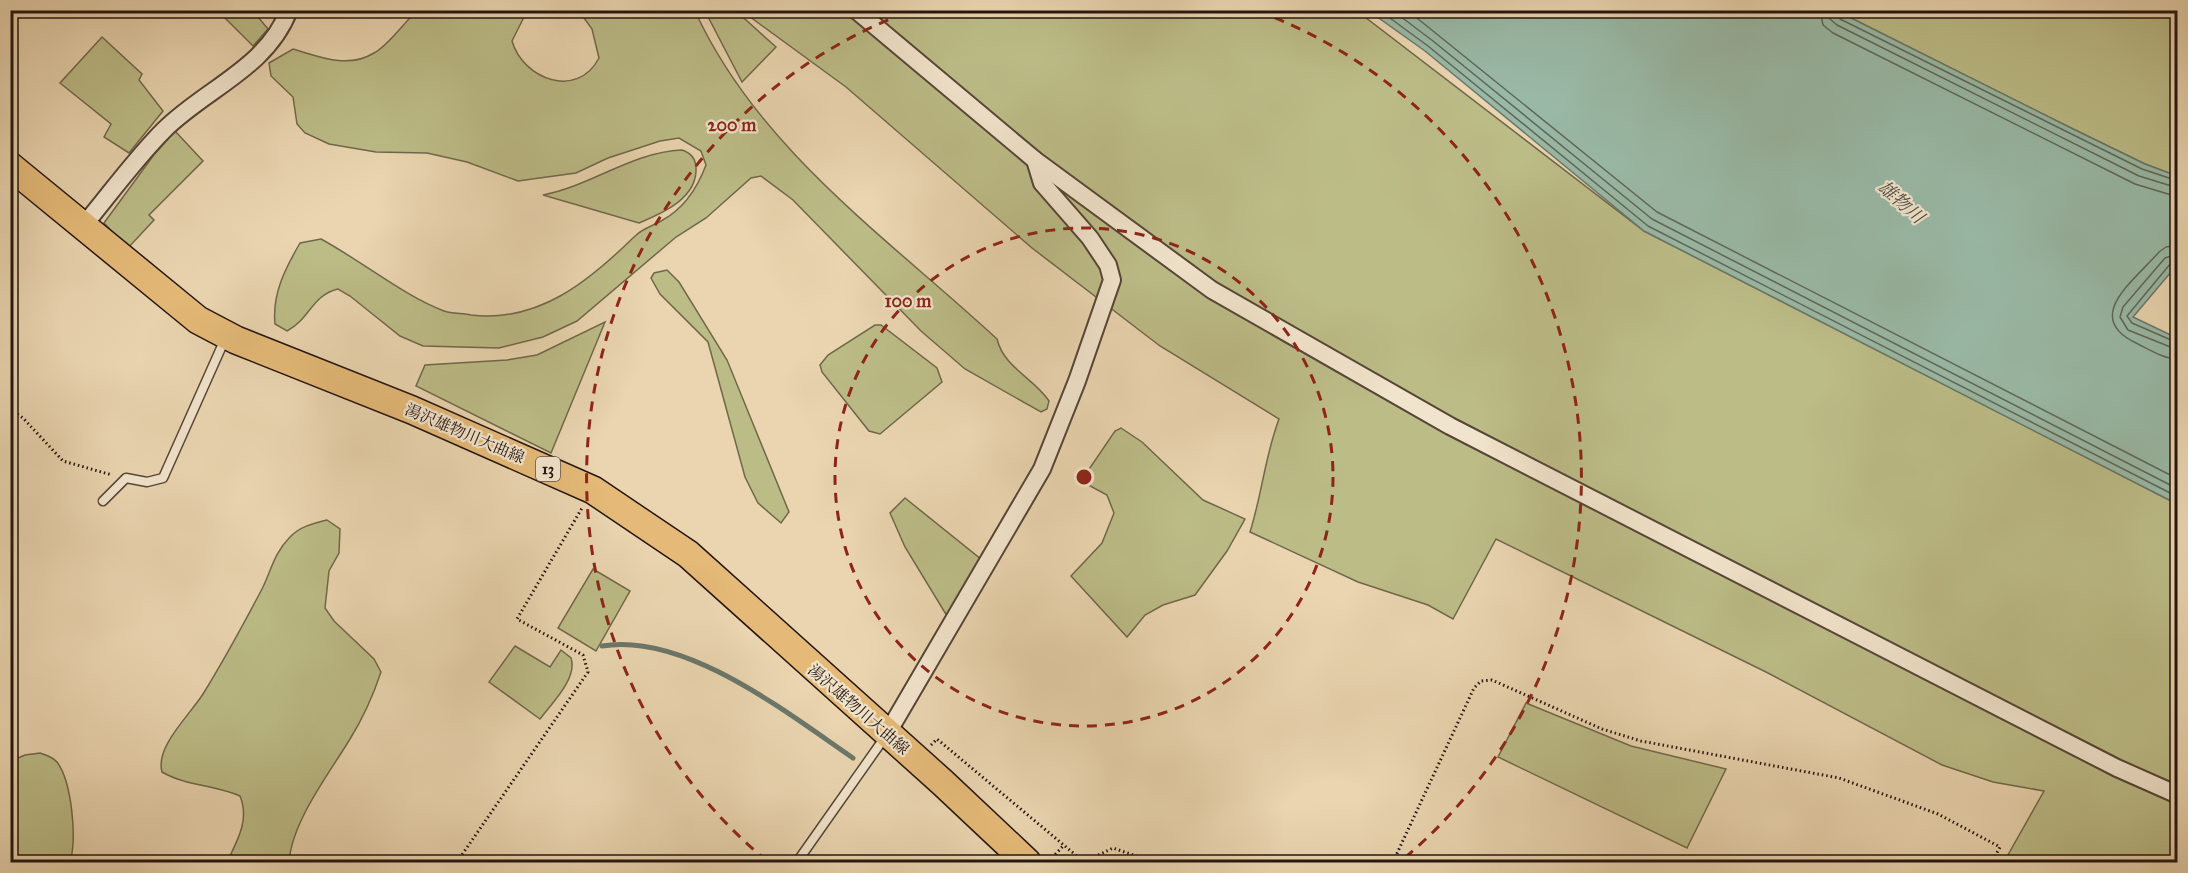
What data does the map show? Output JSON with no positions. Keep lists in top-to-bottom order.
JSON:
{
  "streets": {
    "main road": ["湯沢雄物川大曲線", "13"]
  },
  "water": ["雄物川"],
  "rings": ["200 m", "100 m"]
}
